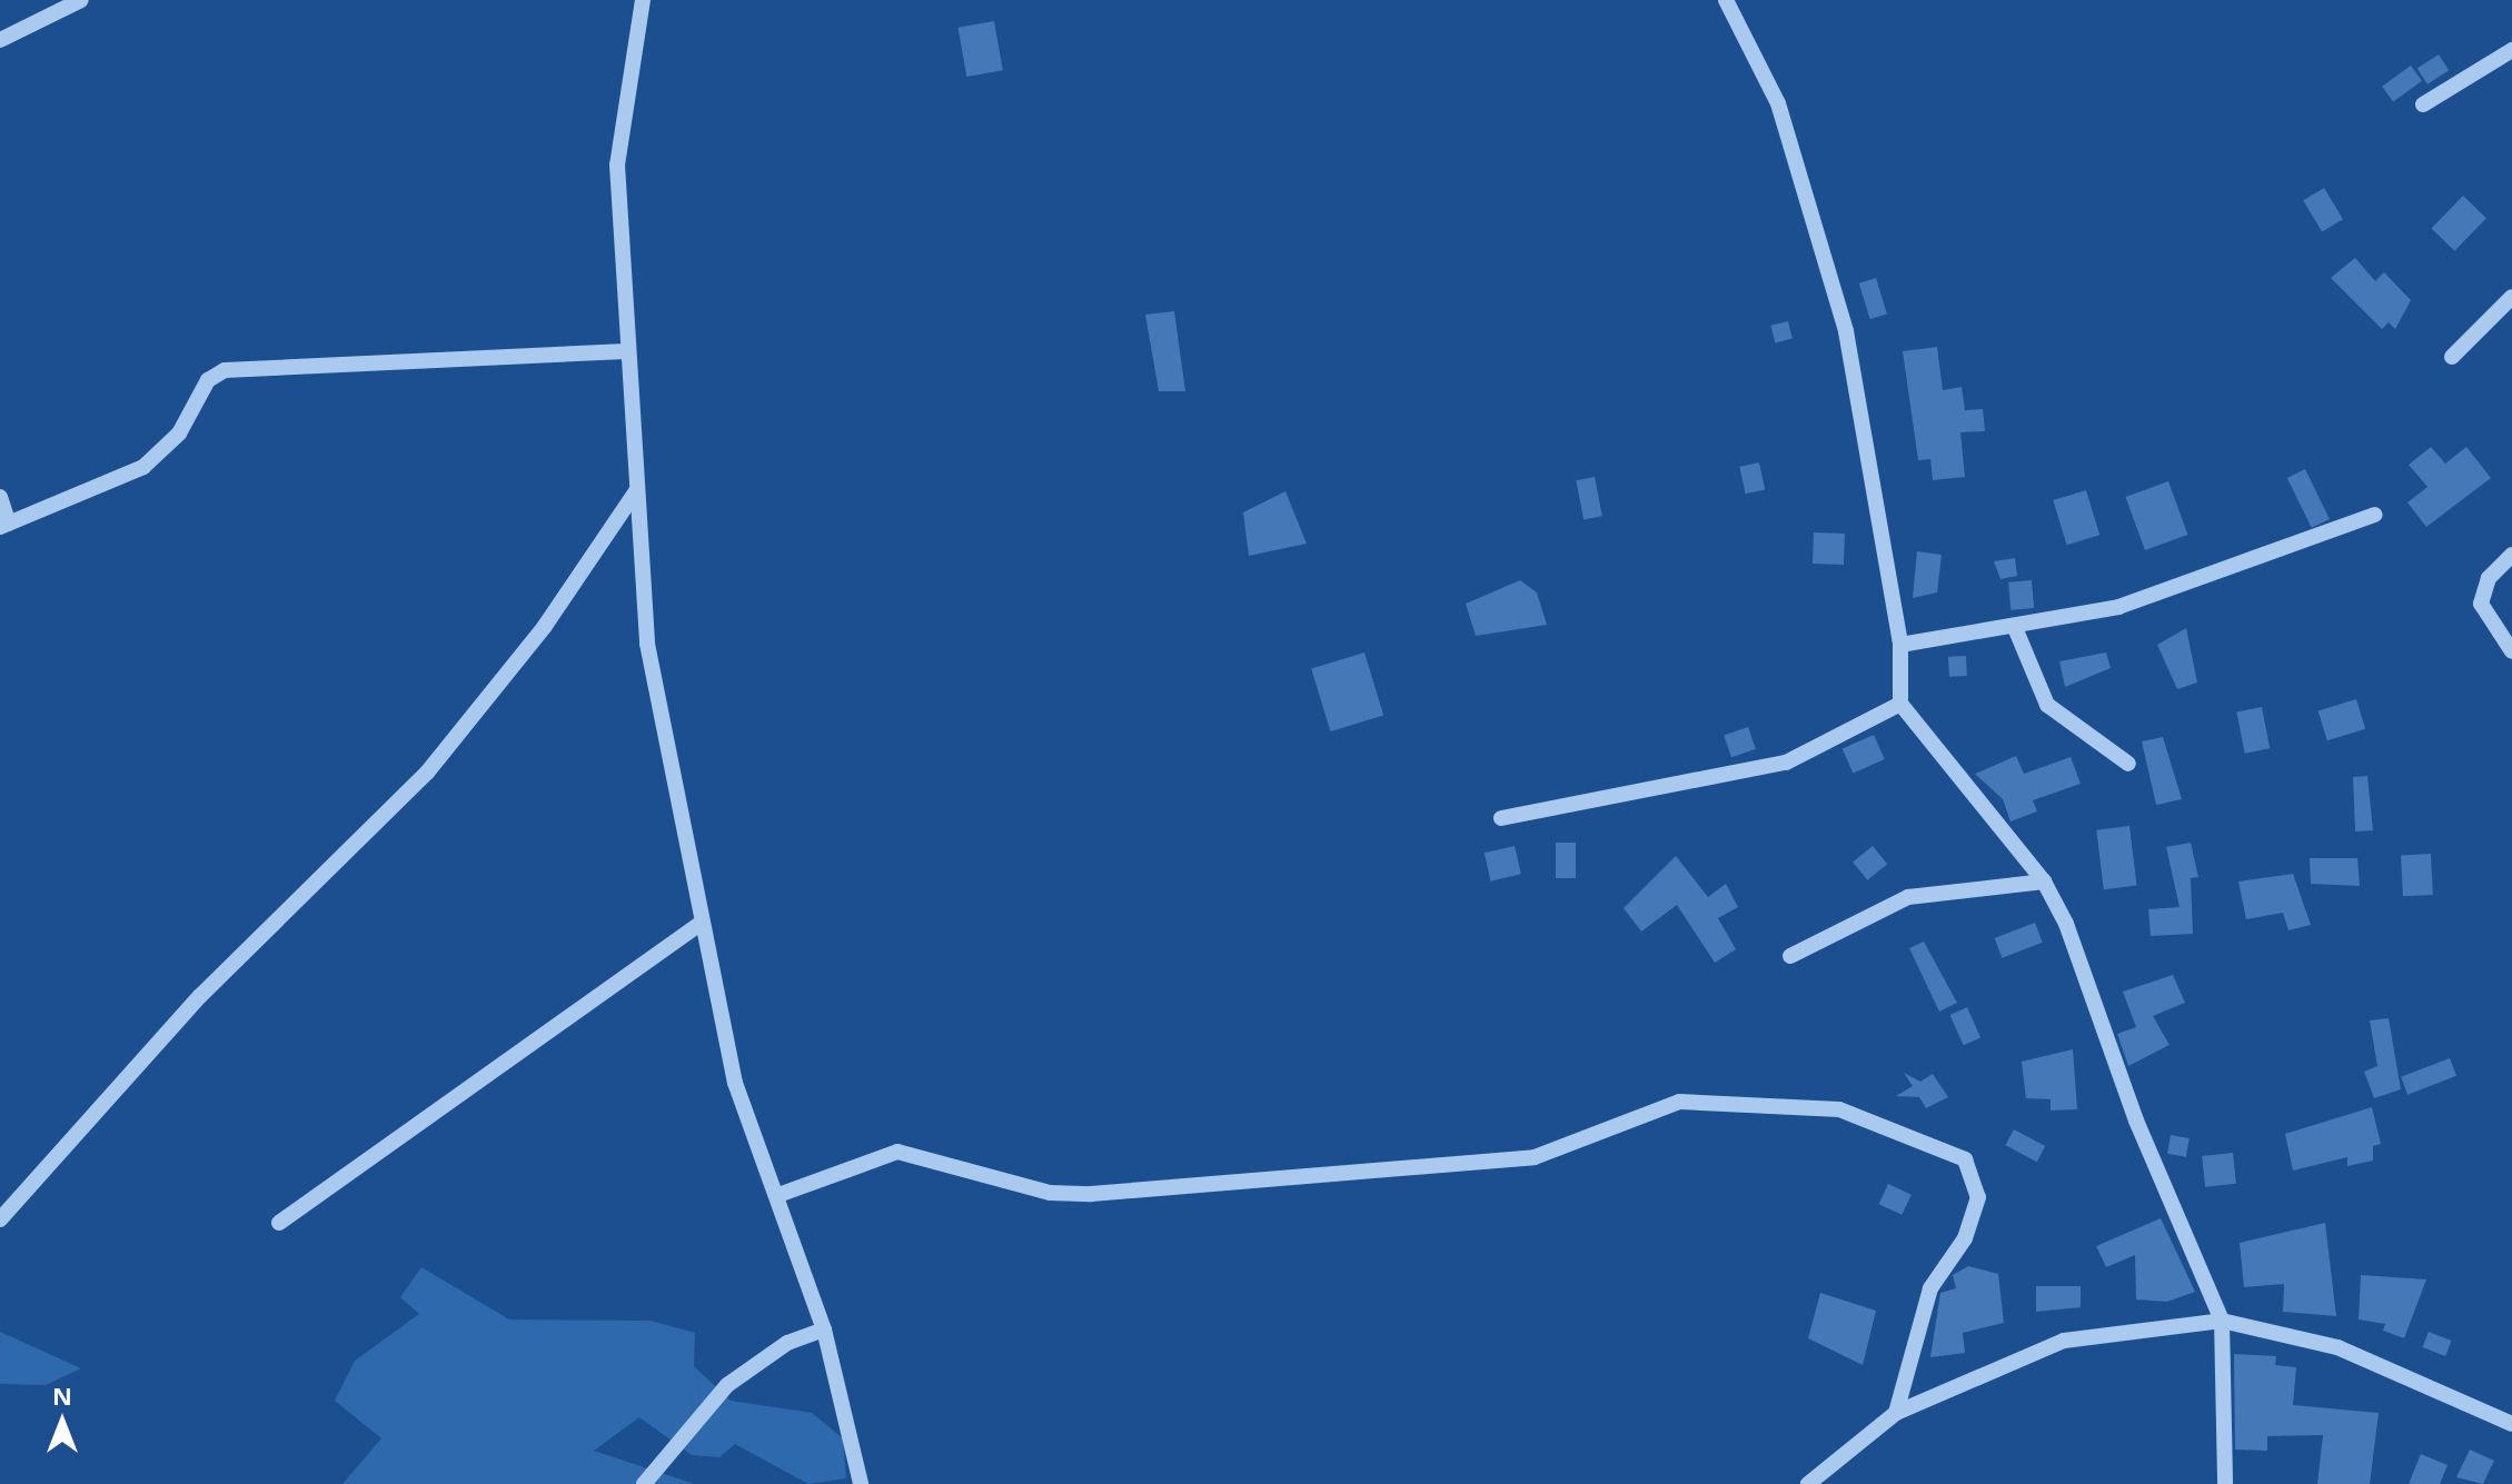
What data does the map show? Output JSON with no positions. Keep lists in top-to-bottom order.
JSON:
{
  "north": "top"
}
